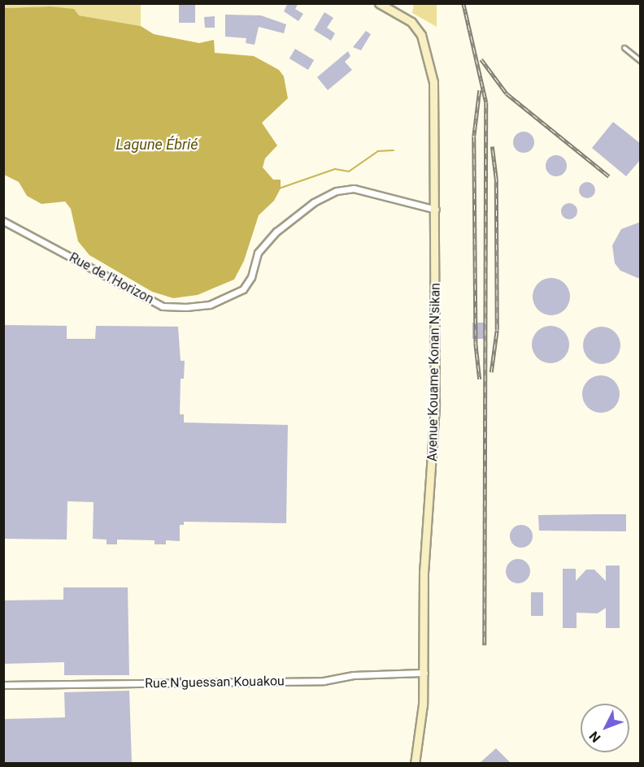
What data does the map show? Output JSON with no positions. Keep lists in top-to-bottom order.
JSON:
{
  "streets": {
    "street": ["Rue de l'Horizon", "Avenue Kouame Konan N'sikan", "Rue N'guessan Kouakou"]
  },
  "crossings": [
    ["Rue de l'Horizon", "Avenue Kouame Konan N'sikan"],
    ["Avenue Kouame Konan N'sikan", "Rue N'guessan Kouakou"]
  ],
  "water": ["Lagune Ébrié"],
  "north": "bottom left"
}
